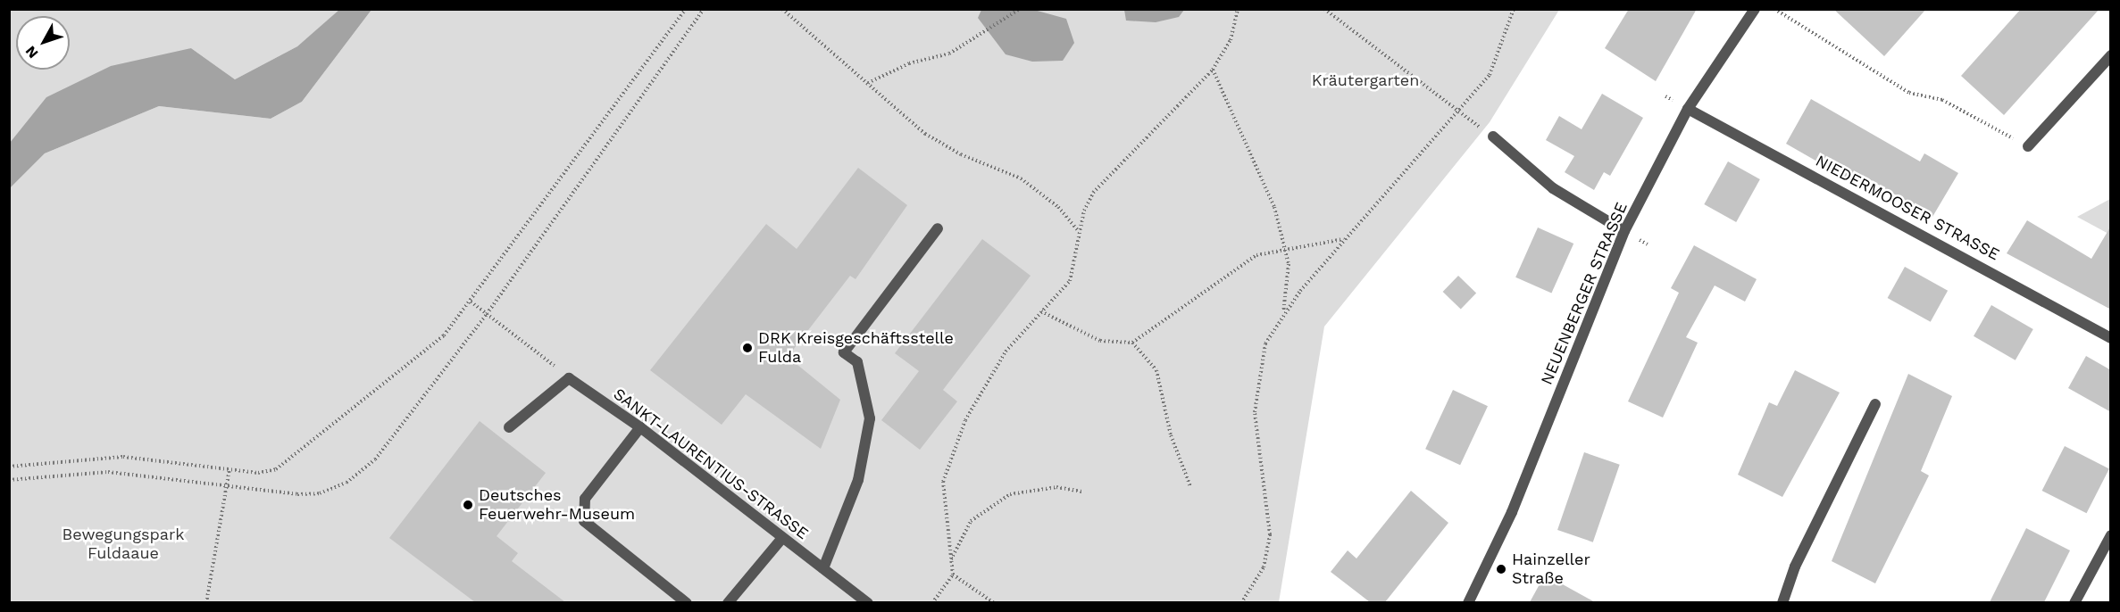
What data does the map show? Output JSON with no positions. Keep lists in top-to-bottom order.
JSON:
{
  "streets": {
    "street": ["NIEDERMOOSER STRASSE", "NEUENBERGER STRASSE", "SANKT-LAURENTIUS-STRASSE"]
  },
  "crossings": [
    ["NIEDERMOOSER STRASSE", "NEUENBERGER STRASSE"]
  ],
  "parks": ["Kräutergarten", "Bewegungspark Fuldaaue"],
  "places": ["DRK Kreisgeschäftsstelle Fulda", "Deutsches Feuerwehr-Museum", "Hainzeller Straße"],
  "north": "bottom left"
}
